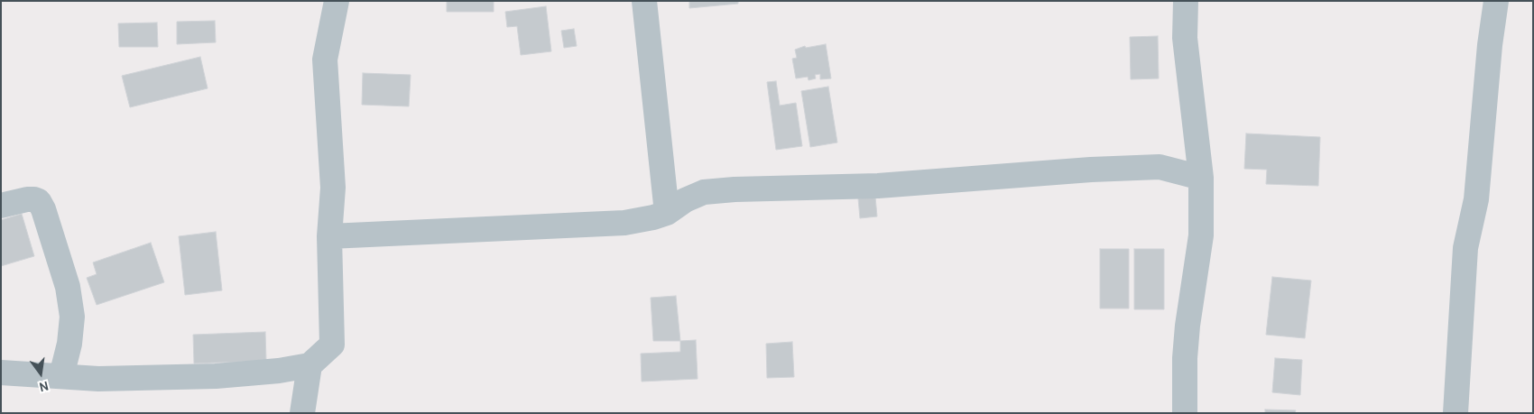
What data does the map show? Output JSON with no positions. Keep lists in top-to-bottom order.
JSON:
{
  "north": "bottom"
}
